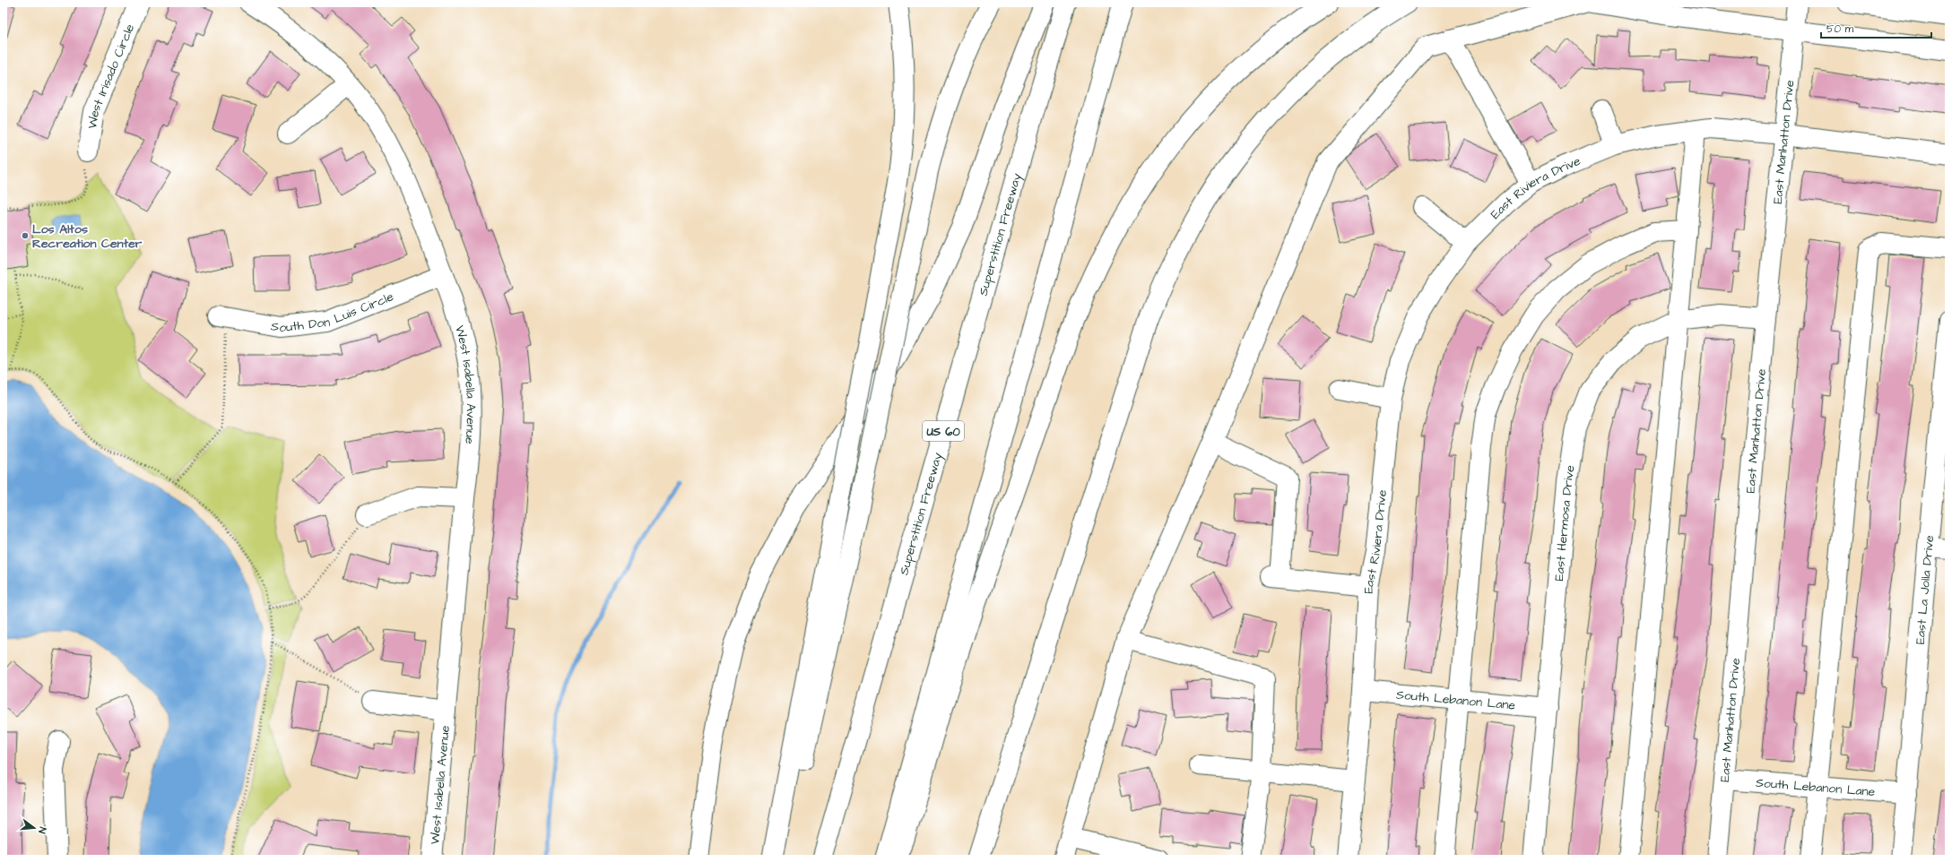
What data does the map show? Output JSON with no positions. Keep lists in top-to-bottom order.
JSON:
{
  "streets": {
    "main road": [
      "West Irisado Circle",
      "East Manhatton Drive",
      "East Riviera Drive",
      "Superstition Freeway",
      "South Don Luis Circle",
      "West Isabella Avenue",
      "US 60",
      "East Hermosa Drive",
      "East La Jolla Drive",
      "South Lebanon Lane"
    ]
  },
  "crossings": [
    ["East Manhatton Drive", "East Riviera Drive"],
    ["East Manhatton Drive", "East Hermosa Drive"],
    ["East Manhatton Drive", "South Lebanon Lane"],
    ["East Riviera Drive", "South Lebanon Lane"],
    ["South Don Luis Circle", "West Isabella Avenue"],
    ["East Hermosa Drive", "South Lebanon Lane"],
    ["East La Jolla Drive", "South Lebanon Lane"]
  ],
  "places": ["Los Altos Recreation Center"],
  "scale_bar": "50 m",
  "north": "right"
}
